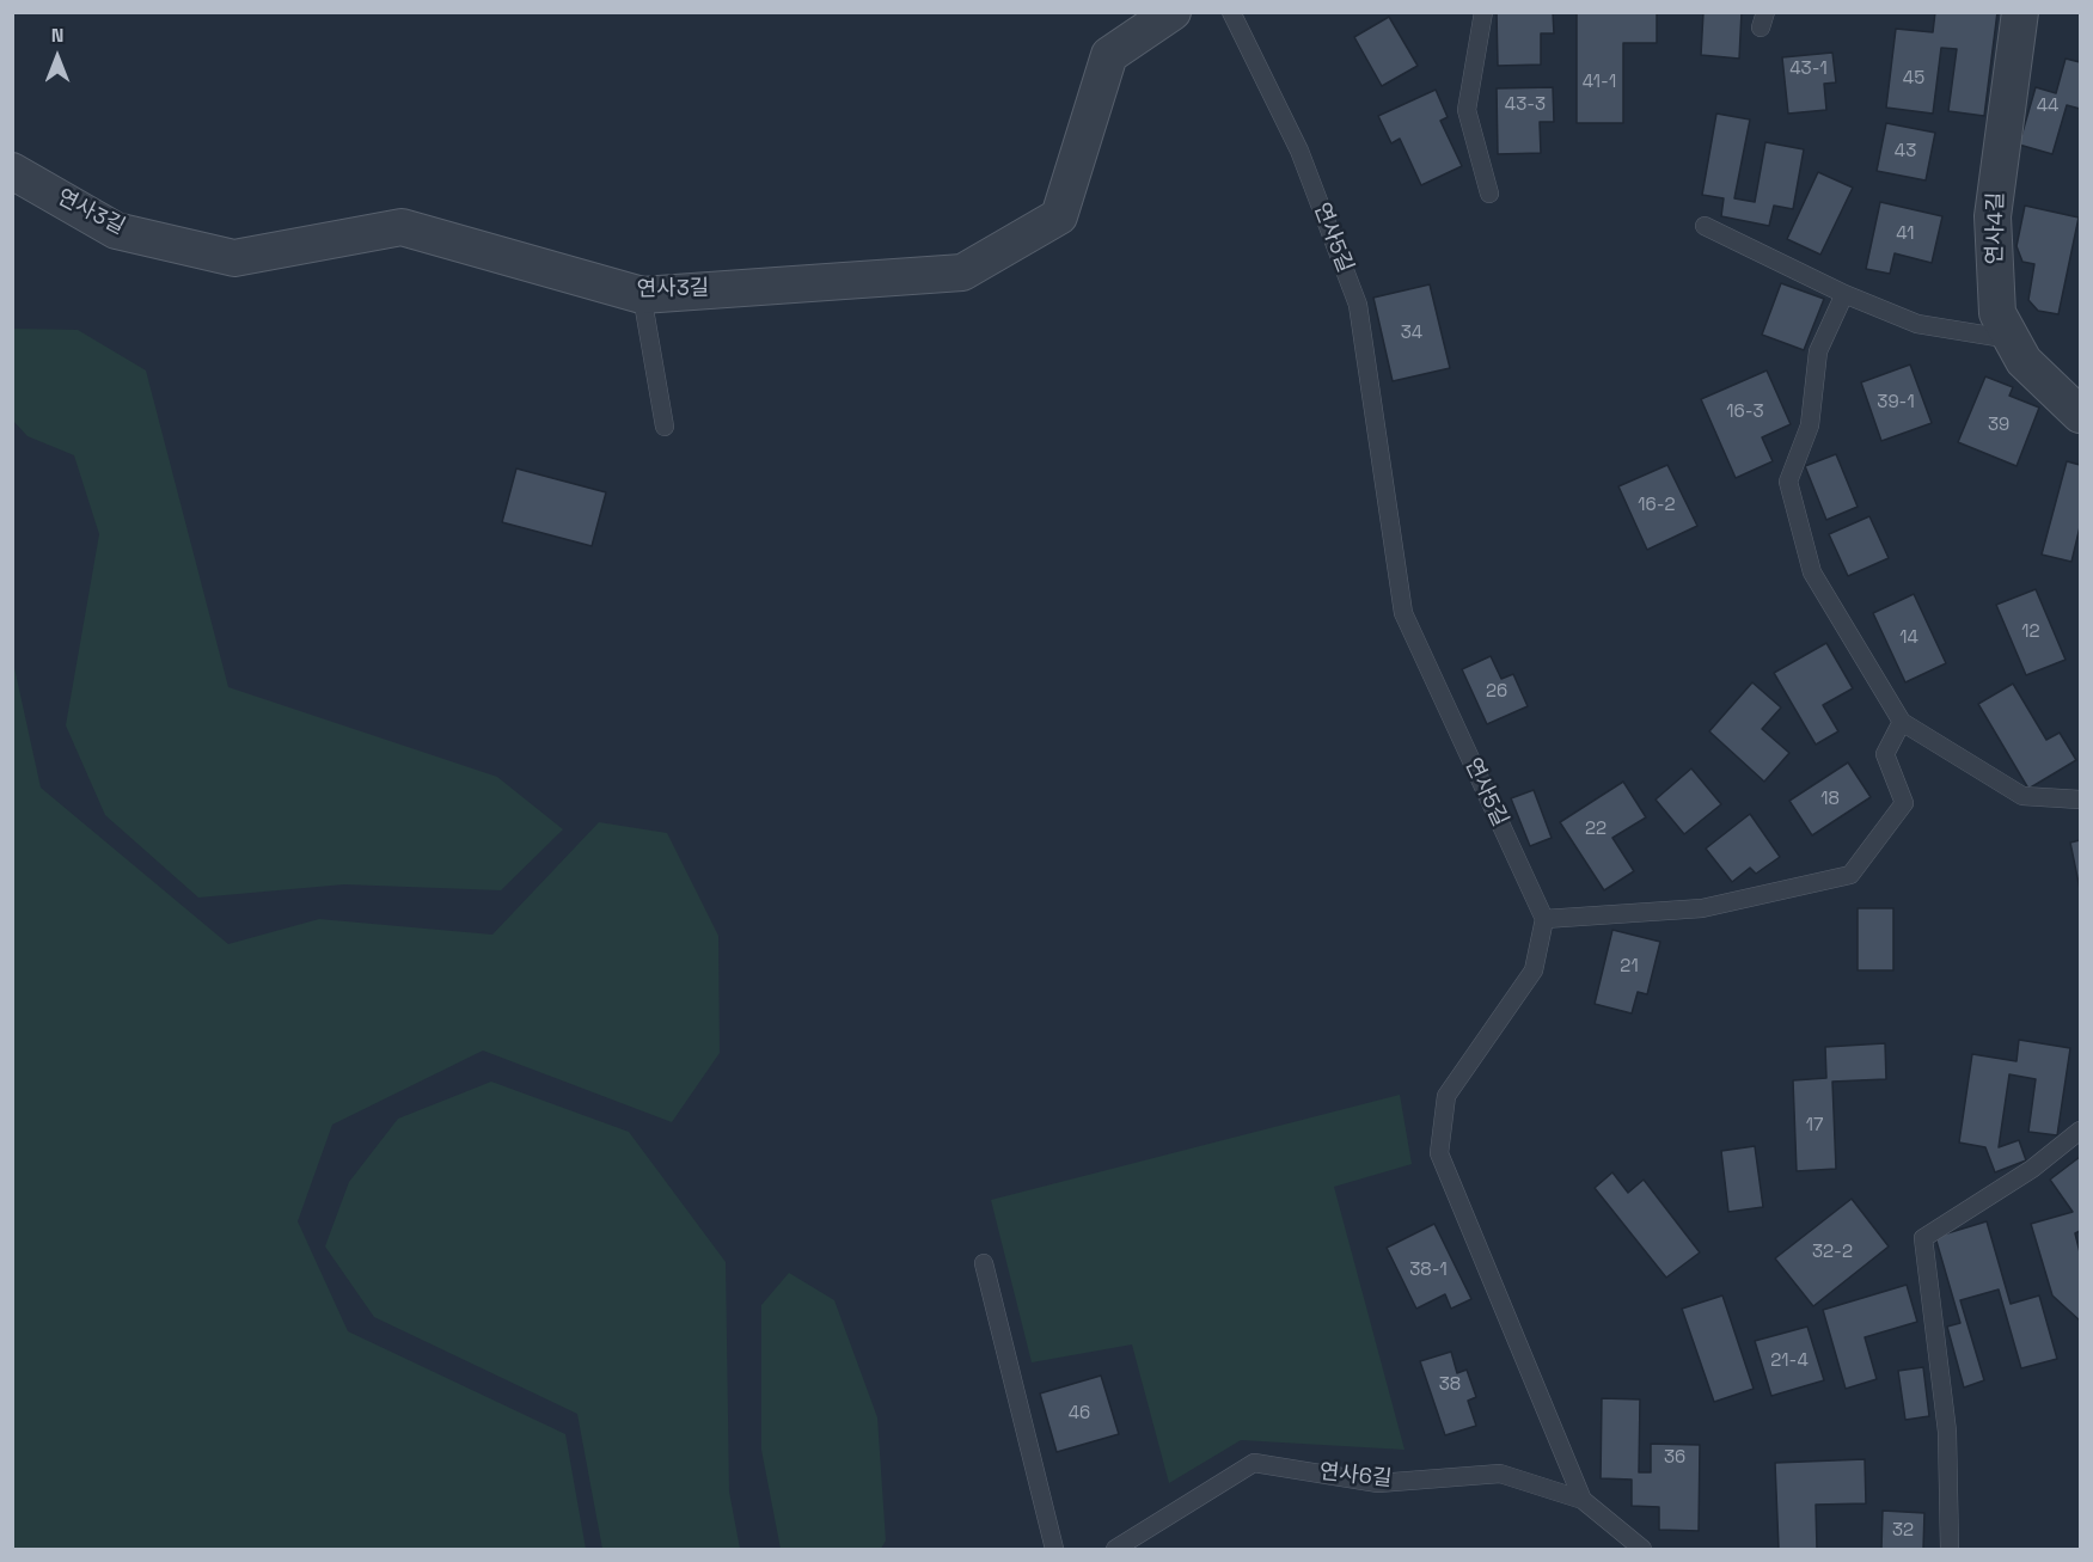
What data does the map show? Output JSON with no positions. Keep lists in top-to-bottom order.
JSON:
{
  "streets": {
    "street": ["연사3길", "연사4길"],
    "lane": ["연사5길", "연사6길"]
  },
  "house_numbers": [
    "43-1",
    "45",
    "41-1",
    "43-3",
    "44",
    "43",
    "41",
    "34",
    "39-1",
    "16-3",
    "39",
    "16-2",
    "12",
    "14",
    "26",
    "18",
    "22",
    "21",
    "17",
    "32-2",
    "38-1",
    "21-4",
    "38",
    "46",
    "36",
    "32"
  ],
  "north": "top"
}
